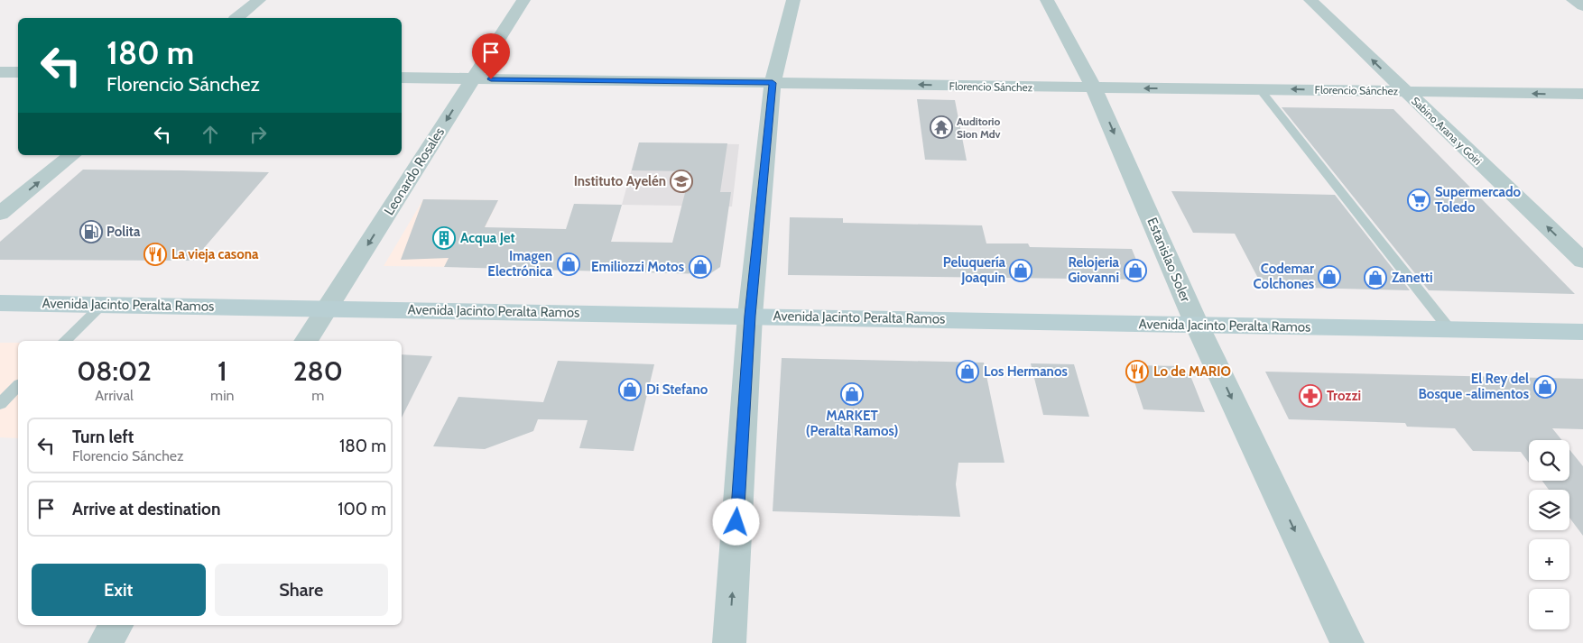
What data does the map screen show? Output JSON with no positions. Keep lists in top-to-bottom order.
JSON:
{
  "streets": {
    "main road": ["Avenida Jacinto Peralta Ramos"],
    "street": [
      "Florencio Sánchez",
      "Sabino Arana y Goiri",
      "Leonardo Rosales",
      "Estanislao Soler"
    ]
  },
  "crossings": [
    ["Florencio Sánchez", "Sabino Arana y Goiri"],
    ["Florencio Sánchez", "Leonardo Rosales"],
    ["Florencio Sánchez", "Estanislao Soler"],
    ["Leonardo Rosales", "Avenida Jacinto Peralta Ramos"],
    ["Estanislao Soler", "Avenida Jacinto Peralta Ramos"]
  ],
  "one_way": [
    "Florencio Sánchez",
    "Sabino Arana y Goiri",
    "Leonardo Rosales",
    "Estanislao Soler"
  ],
  "places": {
    "temple": ["Auditorio Sion Mdv"],
    "school or university": ["Instituto Ayelén"],
    "supermarket": ["Supermercado Toledo"],
    "fuel station": ["Polita"],
    "building": ["Acqua Jet"],
    "restaurant": ["La vieja casona", "Lo de MARIO"],
    "shop": [
      "Imagen Electrónica",
      "Emiliozzi Motos",
      "Peluquería Joaquin",
      "Relojeria Giovanni",
      "Codemar Colchones",
      "Zanetti",
      "Los Hermanos",
      "El Rey del Bosque -alimentos",
      "Di Stefano",
      "MARKET (Peralta Ramos)"
    ],
    "pharmacy": ["Trozzi"]
  },
  "page": {
    "turn": ["180 m", "Florencio Sánchez"],
    "eta": [
      "08:02",
      "Arrival",
      "1",
      "min",
      "280",
      "m"
    ],
    "list": [
      {
        "name": "Turn left",
        "note": "Florencio Sánchez",
        "value": "180 m"
      },
      {
        "name": "Arrive at destination",
        "value": "100 m"
      }
    ],
    "map_buttons": ["+", "−"],
    "buttons": ["Exit", "Share"]
  }
}
